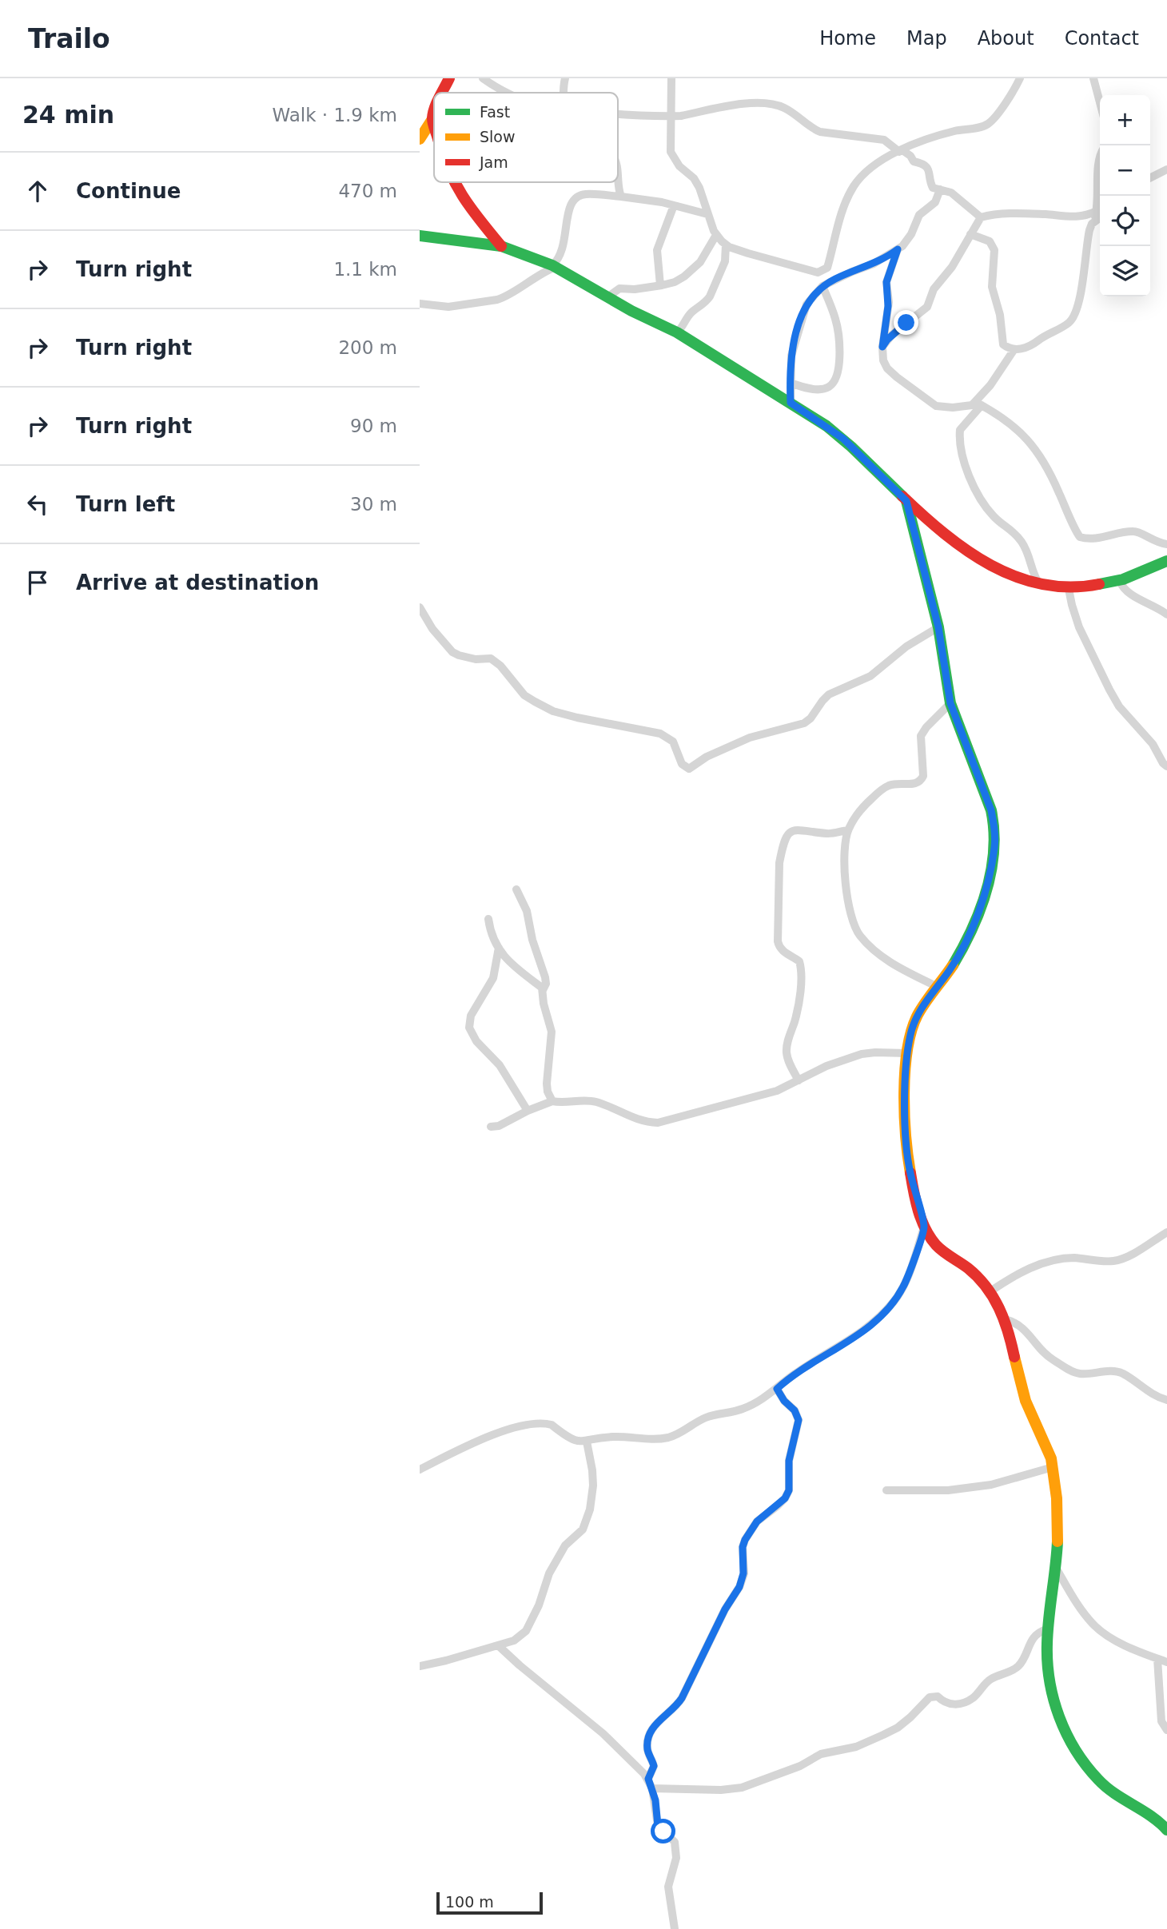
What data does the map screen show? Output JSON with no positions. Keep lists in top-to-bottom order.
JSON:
{
  "legend": ["Fast", "Slow", "Jam"],
  "scale_bar": "100 m",
  "page": {
    "header": "Trailo",
    "nav": [
      "Home",
      "Map",
      "About",
      "Contact"
    ],
    "heading": ["24 min", "Walk · 1.9 km"],
    "map_buttons": ["+", "−"],
    "list": [
      ["Continue", "470 m"],
      ["Turn right", "1.1 km"],
      ["Turn right", "200 m"],
      ["Turn right", "90 m"],
      ["Turn left", "30 m"],
      "Arrive at destination"
    ],
    "scale": "100 m"
  }
}
